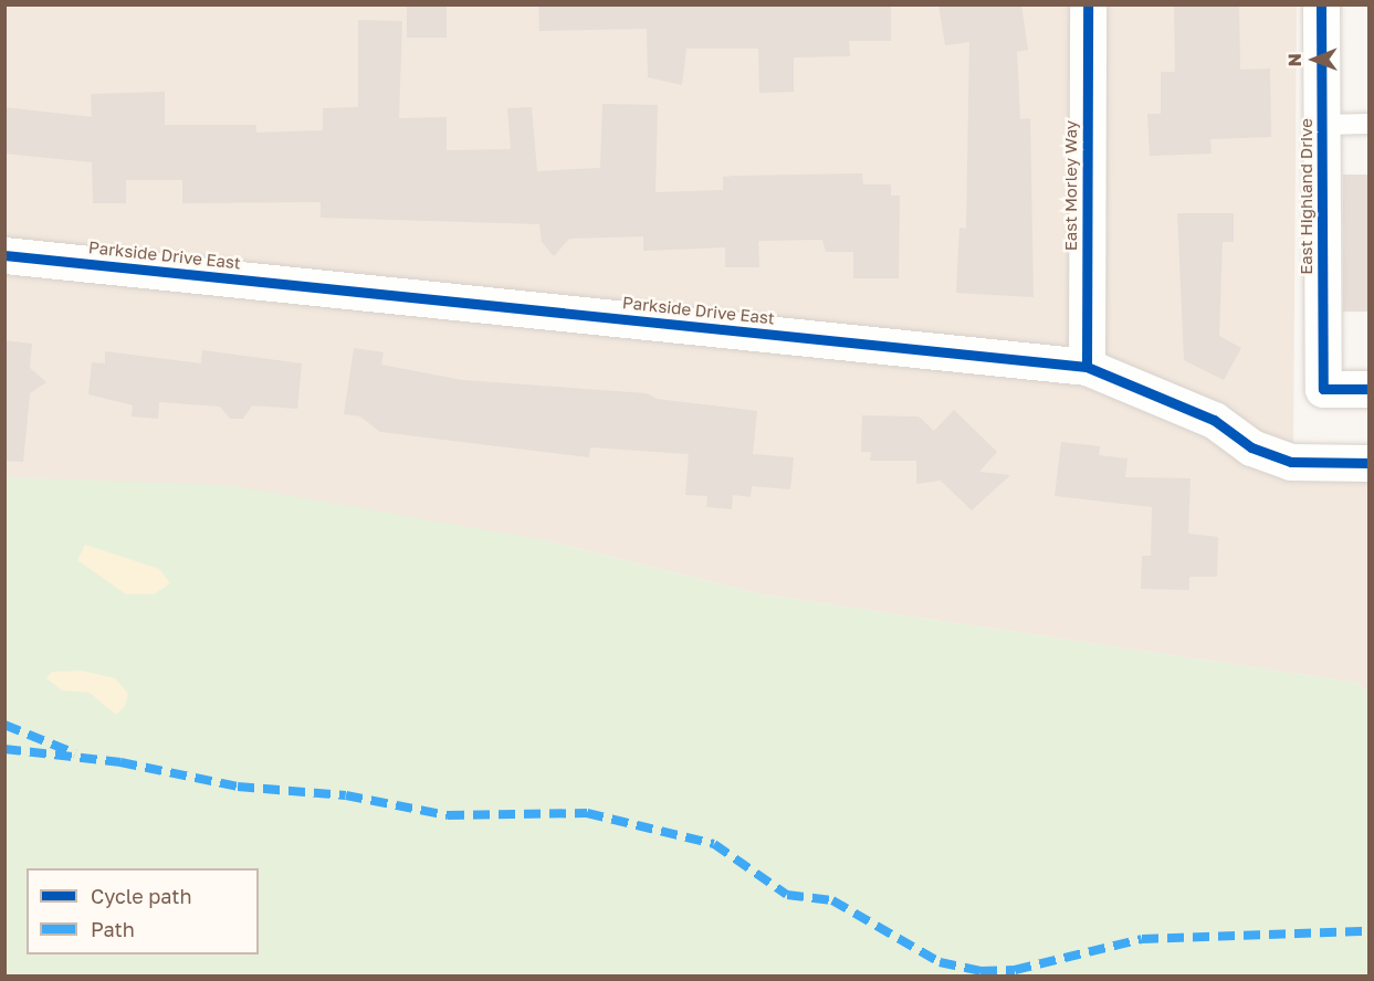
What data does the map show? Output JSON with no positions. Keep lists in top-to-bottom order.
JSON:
{
  "streets": {
    "street": ["East Morley Way", "East Highland Drive", "Parkside Drive East"]
  },
  "crossings": [
    ["East Morley Way", "Parkside Drive East"]
  ],
  "legend": ["Cycle path", "Path"],
  "north": "left"
}
